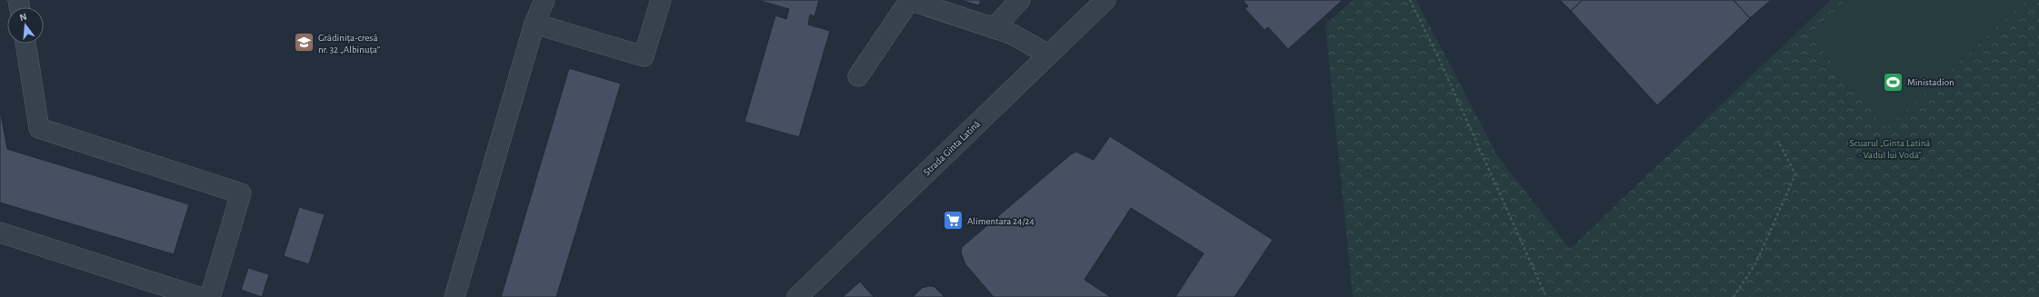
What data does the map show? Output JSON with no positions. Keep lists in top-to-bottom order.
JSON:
{
  "streets": {
    "street": ["Strada Ginta Latină"]
  },
  "parks": ["Scuarul „Ginta Latină - Vadul lui Vodă”"],
  "places": {
    "school or university": ["Grădinița-cresă nr. 32 „Albinuța”"],
    "sports": ["Ministadion"],
    "supermarket": ["Alimentara 24/24"]
  },
  "north": "top"
}
